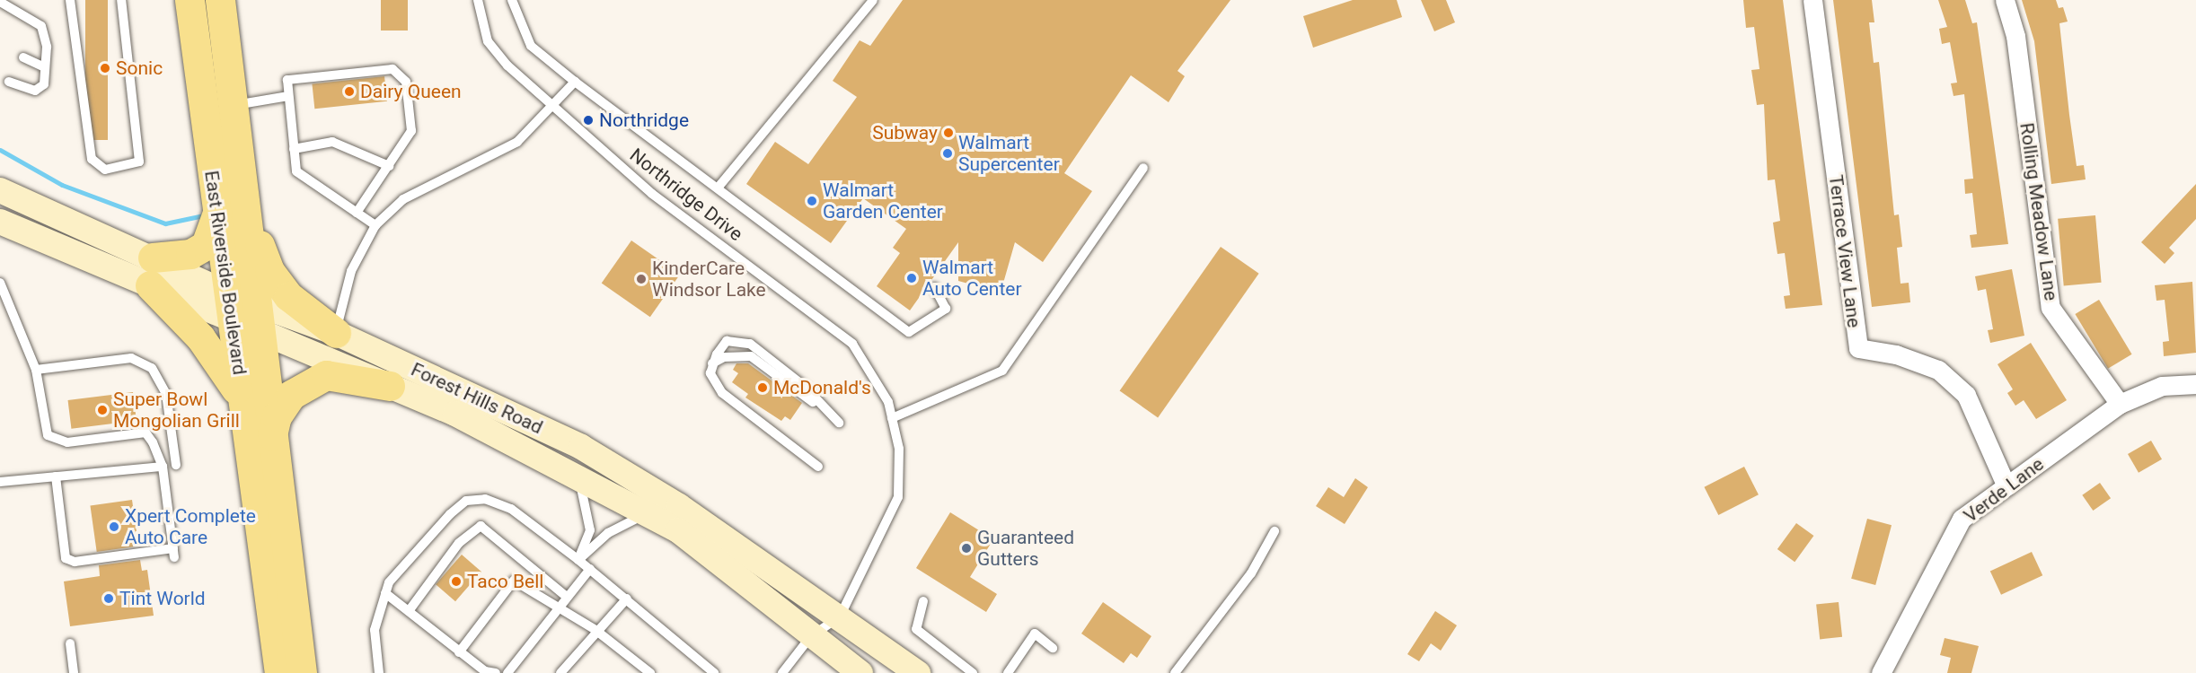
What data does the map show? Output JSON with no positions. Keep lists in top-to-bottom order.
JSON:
{
  "streets": {
    "main road": ["East Riverside Boulevard"],
    "street": [
      "Rolling Meadow Lane",
      "Terrace View Lane",
      "Forest Hills Road",
      "Verde Lane"
    ],
    "lane": ["Northridge Drive"]
  },
  "crossings": [
    ["Northridge Drive", "Forest Hills Road"],
    ["Rolling Meadow Lane", "Verde Lane"],
    ["Terrace View Lane", "Verde Lane"],
    ["East Riverside Boulevard", "Forest Hills Road"]
  ],
  "places": [
    "Sonic",
    "Dairy Queen",
    "Northridge",
    "Subway",
    "Walmart Supercenter",
    "Walmart Garden Center",
    "Walmart Auto Center",
    "KinderCare Windsor Lake",
    "McDonald's",
    "Super Bowl Mongolian Grill",
    "Xpert Complete Auto Care",
    "Guaranteed Gutters",
    "Taco Bell",
    "Tint World"
  ]
}
